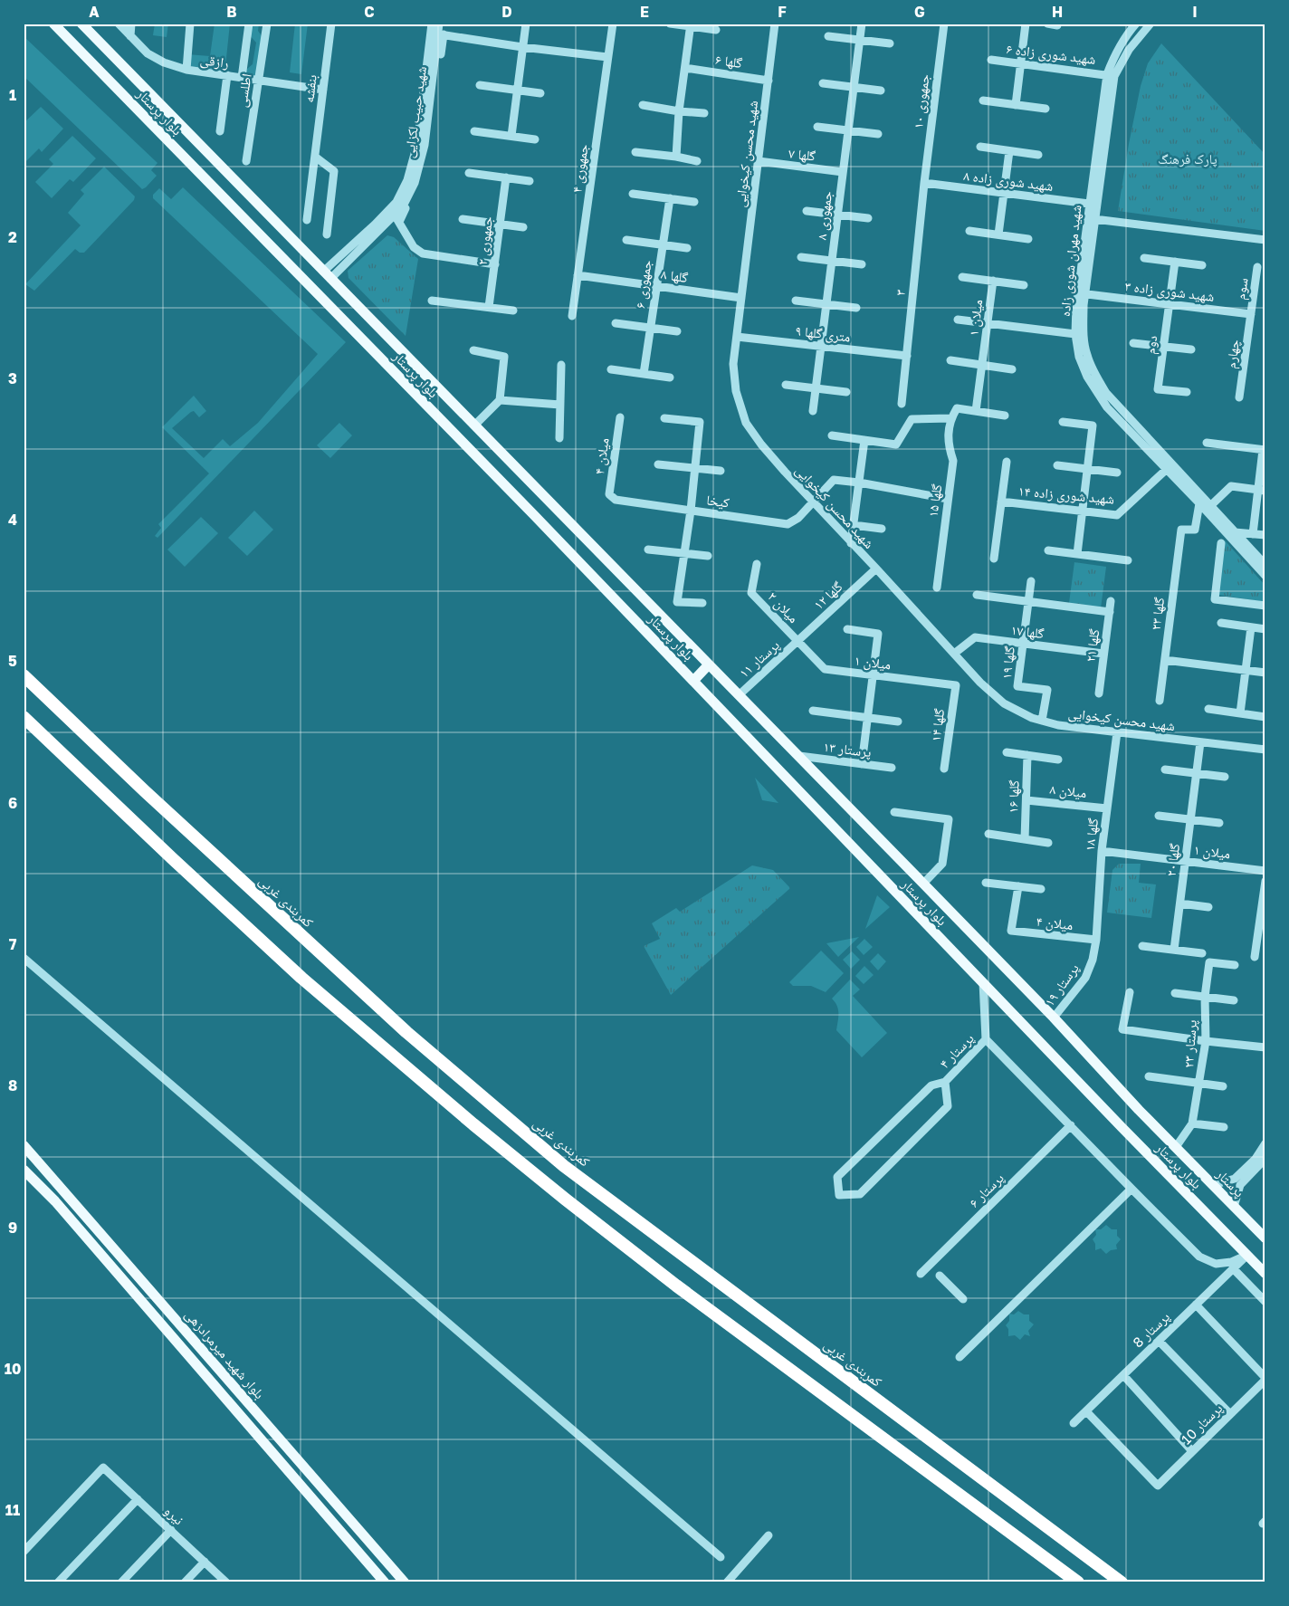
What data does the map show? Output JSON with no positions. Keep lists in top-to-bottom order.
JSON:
{
  "streets": {
    "highway": ["کمربندی غربی"],
    "main road": ["بلوار پرستار", "پرستار", "بلوار شهید میرمرادزهی"],
    "street": [
      "شهید شوری زاده ۶",
      "رازقی",
      "گلها ۶",
      "بنفشه",
      "اطلسی",
      "جمهوری ۱۰",
      "شهید حبیب لکزایی",
      "شهید محسن کیخوایی",
      "گلها ۷",
      "جمهوری ۴",
      "شهید شوری زاده ۸",
      "جمهوری ۸",
      "جمهوری ۲",
      "شهید مهران شوری زاده",
      "گلها ۸",
      "جمهوری ۶",
      "سوم",
      "شهید شوری زاده ۳",
      "۳",
      "میلان ۱",
      "۹ متری گلها",
      "دوم",
      "چهارم",
      "میلان ۴",
      "شهید شوری زاده ۱۴",
      "گلها ۱۵",
      "کیخا",
      "گلها ۱۲",
      "میلان ۲",
      "گلها ۲۳",
      "گلها ۱۷",
      "گلها ۲۱",
      "پرستار ۱۱",
      "گلها ۱۹",
      "گلها ۱۴",
      "پرستار ۱۳",
      "میلان ۸",
      "گلها ۱۶",
      "گلها ۱۸",
      "گلها ۲۰",
      "پرستار ۱۹",
      "پرستار ۲۳",
      "پرستار ۴",
      "پرستار ۶",
      "پرستار 8",
      "پرستار 10",
      "نیرو"
    ]
  },
  "crossings": [
    ["شهید شوری زاده ۶", "شهید مهران شوری زاده"],
    ["رازقی", "بنفشه"],
    ["رازقی", "اطلسی"],
    ["گلها ۶", "شهید محسن کیخوایی"],
    ["جمهوری ۱۰", "شهید شوری زاده ۸"],
    ["جمهوری ۱۰", "۳"],
    ["بلوار پرستار", "شهید حبیب لکزایی"],
    ["بلوار پرستار", "پرستار ۱۱"],
    ["بلوار پرستار", "پرستار ۱۳"],
    ["بلوار پرستار", "پرستار ۱۹"],
    ["بلوار پرستار", "پرستار ۲۳"],
    ["بلوار پرستار", "پرستار ۴"],
    ["بلوار پرستار", "پرستار"],
    ["بلوار پرستار", "پرستار 8"],
    ["شهید محسن کیخوایی", "گلها ۷"],
    ["شهید محسن کیخوایی", "گلها ۸"],
    ["شهید محسن کیخوایی", "۹ متری گلها"],
    ["شهید محسن کیخوایی", "کیخا"],
    ["شهید محسن کیخوایی", "گلها ۱۲"],
    ["شهید محسن کیخوایی", "گلها ۱۷"],
    ["شهید محسن کیخوایی", "گلها ۱۹"],
    ["شهید محسن کیخوایی", "گلها ۱۸"],
    ["شهید محسن کیخوایی", "گلها ۲۰"],
    ["گلها ۷", "جمهوری ۸"],
    ["جمهوری ۴", "گلها ۸"],
    ["شهید شوری زاده ۸", "شهید مهران شوری زاده"],
    ["شهید شوری زاده ۸", "۳"],
    ["جمهوری ۸", "۹ متری گلها"],
    ["شهید مهران شوری زاده", "شهید شوری زاده ۳"],
    ["شهید مهران شوری زاده", "شهید شوری زاده ۱۴"],
    ["شهید مهران شوری زاده", "گلها ۲۳"],
    ["گلها ۸", "جمهوری ۶"],
    ["سوم", "شهید شوری زاده ۳"],
    ["سوم", "چهارم"],
    ["شهید شوری زاده ۳", "دوم"],
    ["شهید شوری زاده ۳", "چهارم"],
    ["۳", "۹ متری گلها"],
    ["میلان ۱", "گلها ۱۲"],
    ["میلان ۱", "میلان ۲"],
    ["میلان ۱", "پرستار ۱۱"],
    ["میلان ۱", "گلها ۱۴"],
    ["میلان ۱", "گلها ۱۸"],
    ["میلان ۱", "گلها ۲۰"],
    ["میلان ۴", "کیخا"],
    ["میلان ۴", "گلها ۱۸"],
    ["میلان ۴", "پرستار ۱۹"],
    ["گلها ۱۲", "میلان ۲"],
    ["گلها ۱۲", "پرستار ۱۱"],
    ["میلان ۲", "پرستار ۱۱"],
    ["گلها ۱۷", "گلها ۲۱"],
    ["گلها ۱۷", "گلها ۱۹"],
    ["میلان ۸", "گلها ۱۶"],
    ["میلان ۸", "گلها ۱۸"],
    ["گلها ۱۸", "پرستار ۱۹"],
    ["پرستار ۲۳", "پرستار"],
    ["پرستار 8", "پرستار 10"]
  ],
  "parks": ["پارک فرهنگ"],
  "grid": {
    "columns": [
      "A",
      "B",
      "C",
      "D",
      "E",
      "F",
      "G",
      "H",
      "I"
    ],
    "rows": [
      "1",
      "2",
      "3",
      "4",
      "5",
      "6",
      "7",
      "8",
      "9",
      "10",
      "11"
    ]
  }
}
